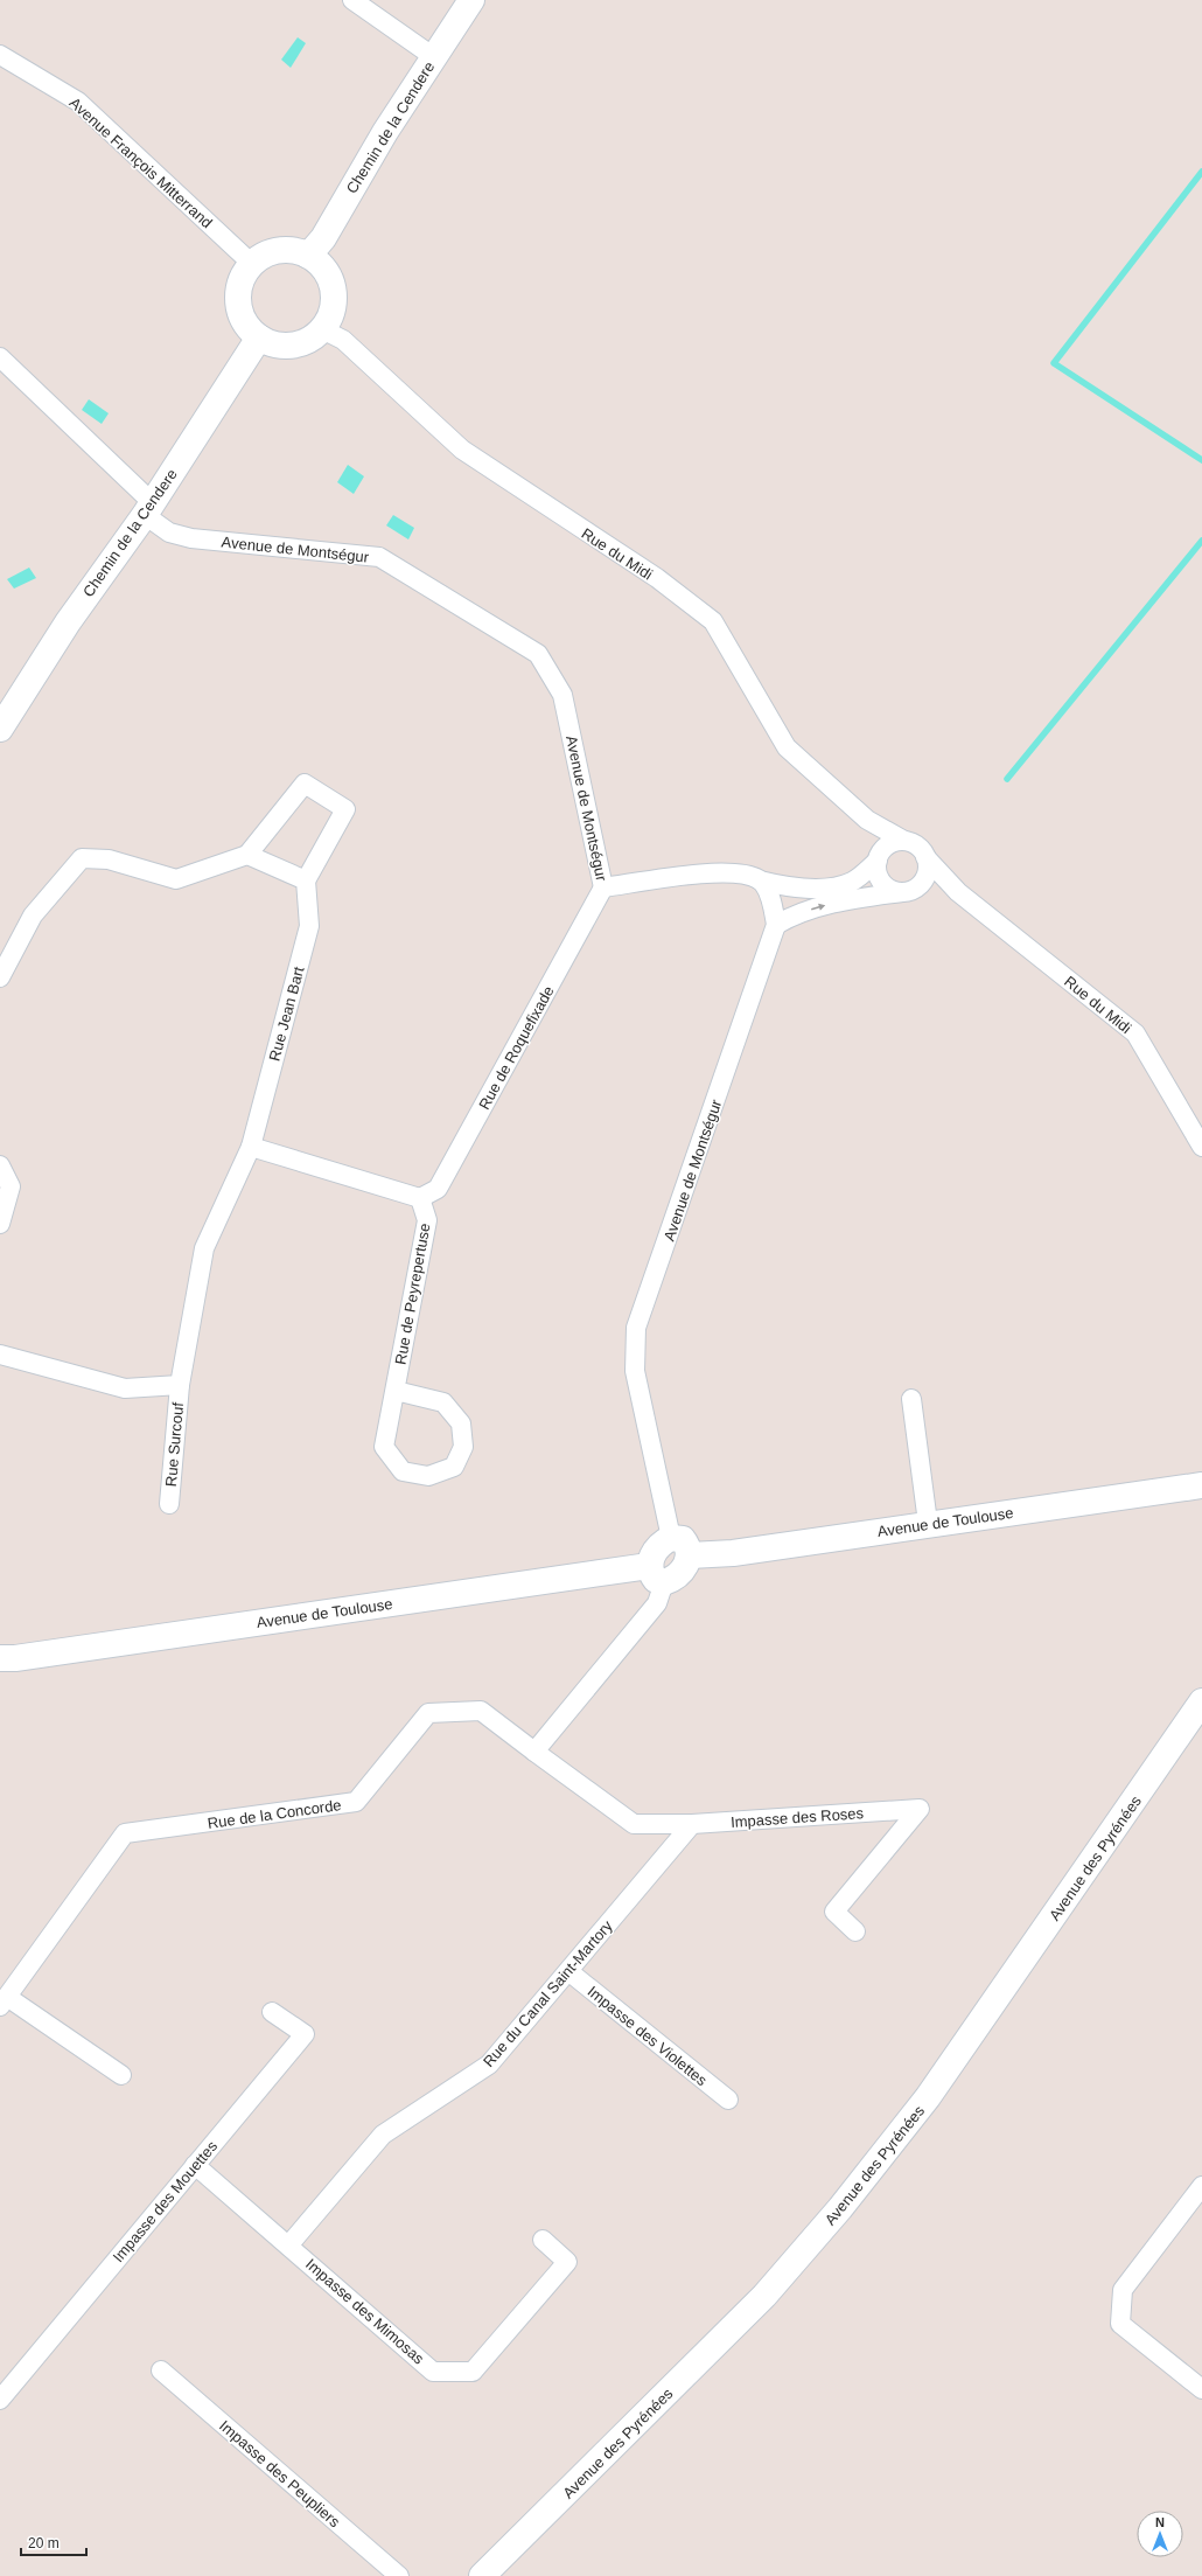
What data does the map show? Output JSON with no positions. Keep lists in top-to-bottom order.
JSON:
{
  "streets": {
    "street": [
      "Chemin de la Cendere",
      "Avenue François Mitterrand",
      "Avenue de Montségur",
      "Rue du Midi",
      "Rue Jean Bart",
      "Rue de Roquefixade",
      "Rue de Peyrepertuse",
      "Rue Surcouf",
      "Avenue de Toulouse",
      "Rue de la Concorde",
      "Impasse des Roses",
      "Avenue des Pyrénées",
      "Rue du Canal Saint-Martory",
      "Impasse des Violettes",
      "Impasse des Mouettes",
      "Impasse des Mimosas",
      "Impasse des Peupliers"
    ]
  },
  "crossings": [
    ["Chemin de la Cendere", "Avenue François Mitterrand"],
    ["Chemin de la Cendere", "Avenue de Montségur"],
    ["Chemin de la Cendere", "Rue du Midi"],
    ["Avenue François Mitterrand", "Rue du Midi"],
    ["Avenue de Montségur", "Rue du Midi"],
    ["Avenue de Montségur", "Rue de Roquefixade"],
    ["Avenue de Montségur", "Avenue de Toulouse"],
    ["Rue Jean Bart", "Rue Surcouf"],
    ["Rue de Roquefixade", "Rue de Peyrepertuse"],
    ["Rue de la Concorde", "Impasse des Roses"],
    ["Impasse des Roses", "Rue du Canal Saint-Martory"],
    ["Rue du Canal Saint-Martory", "Impasse des Violettes"],
    ["Rue du Canal Saint-Martory", "Impasse des Mimosas"],
    ["Impasse des Mouettes", "Impasse des Mimosas"]
  ],
  "scale_bar": "20 m",
  "north": "top"
}
